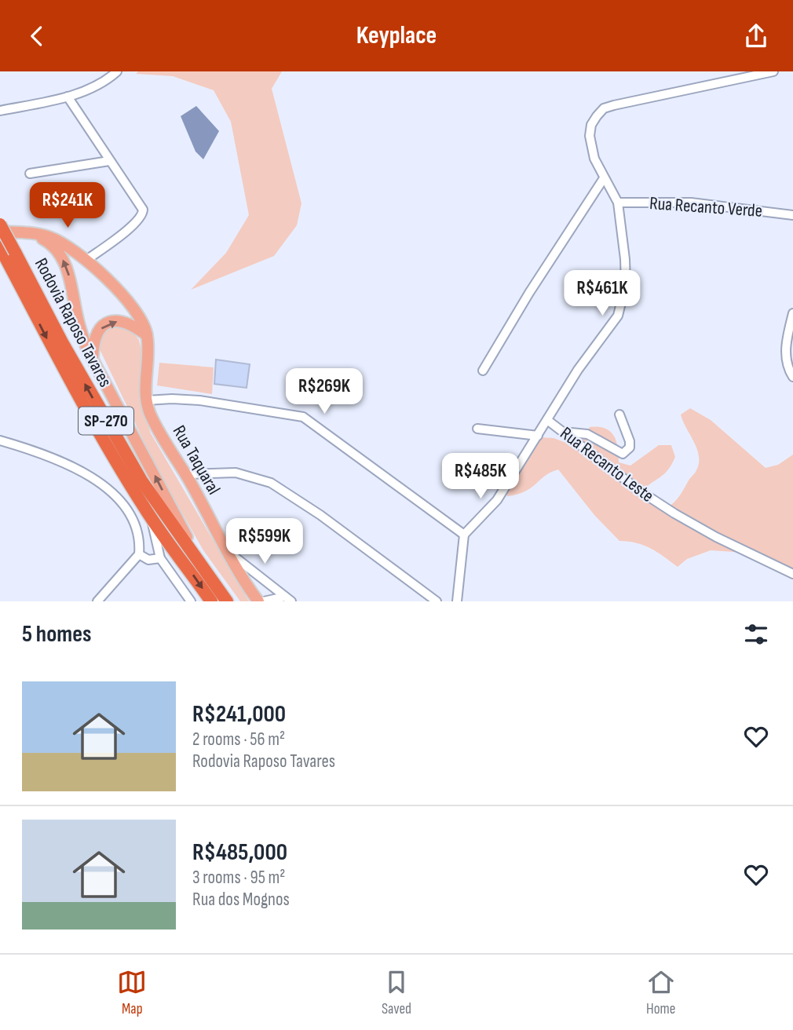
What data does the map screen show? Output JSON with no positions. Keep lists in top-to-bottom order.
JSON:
{
  "streets": {
    "highway": ["Rodovia Raposo Tavares", "SP-270"],
    "main road": ["Rua Taquaral"],
    "street": ["Rua Recanto Verde", "Rua Recanto Leste"]
  },
  "crossings": [
    ["Rua Recanto Verde", "Rua Recanto Leste"]
  ],
  "page": {
    "header": "Keyplace",
    "price": [
      "R$241K",
      "R$461K",
      "R$269K",
      "R$485K",
      "R$599K"
    ],
    "heading": "5 homes",
    "list": [
      {
        "name": "R$241,000",
        "note": "2 rooms · 56 m² · Rodovia Raposo Tavares"
      },
      {
        "name": "R$485,000",
        "note": "3 rooms · 95 m² · Rua dos Mognos"
      }
    ],
    "tabs": ["Map", "Saved", "Home"]
  }
}
